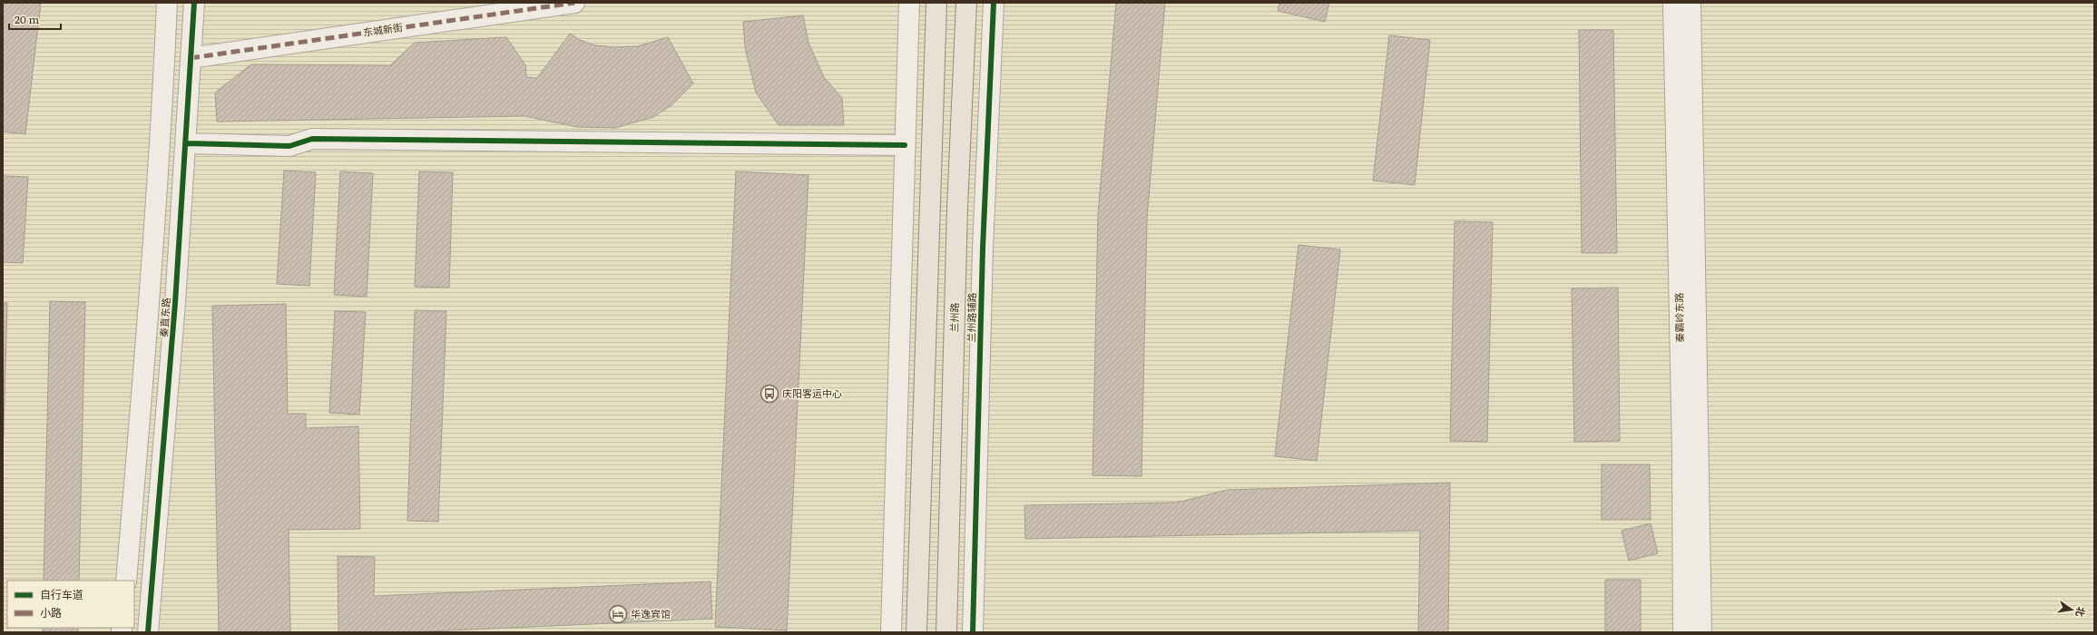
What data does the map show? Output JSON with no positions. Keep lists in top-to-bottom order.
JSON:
{
  "streets": {
    "main road": ["兰州路"],
    "street": [
      "东城新街",
      "秦直东路",
      "兰州路辅路",
      "秦霸岭东路"
    ]
  },
  "crossings": [
    ["东城新街", "秦直东路"]
  ],
  "places": {
    "bus stop": ["庆阳客运中心"],
    "hotel": ["华逸宾馆"]
  },
  "legend": ["自行车道", "小路"],
  "scale_bar": "20 m",
  "north": "right"
}
